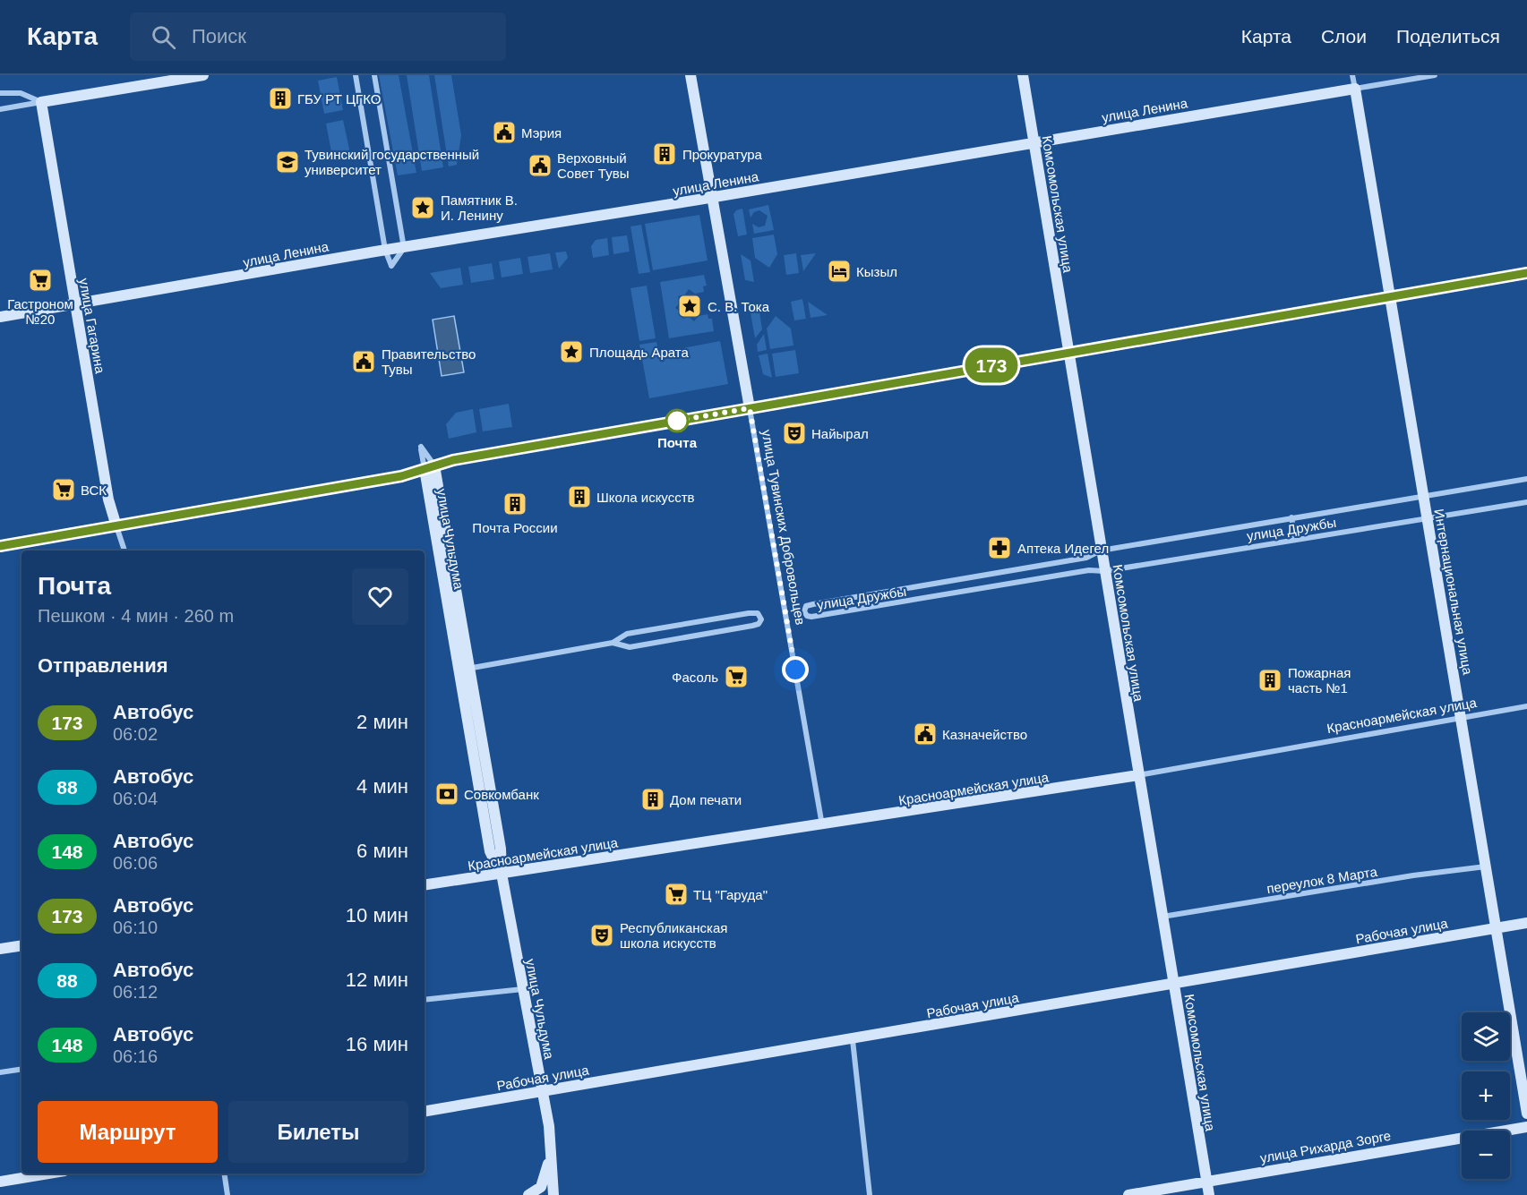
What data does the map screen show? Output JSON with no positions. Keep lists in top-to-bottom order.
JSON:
{
  "streets": {
    "street": [
      "улица Ленина",
      "Комсомольская улица",
      "улица Гагарина",
      "улица Тувинских Добровольцев",
      "улица Дружбы",
      "улица Чульдума",
      "Интернациональная улица",
      "Красноармейская улица",
      "переулок 8 Марта",
      "Рабочая улица",
      "улица Рихарда Зорге"
    ]
  },
  "crossings": [
    ["улица Ленина", "Комсомольская улица"],
    ["улица Ленина", "улица Гагарина"],
    ["улица Ленина", "улица Тувинских Добровольцев"],
    ["улица Ленина", "Интернациональная улица"],
    ["Комсомольская улица", "улица Дружбы"],
    ["Комсомольская улица", "Красноармейская улица"],
    ["Комсомольская улица", "переулок 8 Марта"],
    ["Комсомольская улица", "Рабочая улица"],
    ["Комсомольская улица", "улица Рихарда Зорге"],
    ["улица Тувинских Добровольцев", "Красноармейская улица"],
    ["улица Дружбы", "Интернациональная улица"],
    ["улица Чульдума", "Красноармейская улица"],
    ["улица Чульдума", "Рабочая улица"],
    ["Интернациональная улица", "Красноармейская улица"],
    ["Интернациональная улица", "переулок 8 Марта"],
    ["Интернациональная улица", "Рабочая улица"]
  ],
  "places": {
    "building": [
      "ГБУ РТ ЦГКО",
      "Прокуратура",
      "Школа искусств",
      "Почта России",
      "Пожарная часть №1",
      "Дом печати"
    ],
    "public building": [
      "Мэрия",
      "Верховный Совет Тувы",
      "Правительство Тувы",
      "Казначейство"
    ],
    "school or university": ["Тувинский государственный университет"],
    "place": ["Памятник В. И. Ленину", "С. В. Тока", "Площадь Арата"],
    "hotel": ["Кызыл"],
    "supermarket": [
      "Гастроном №20",
      "ВСК",
      "Фасоль",
      "ТЦ \"Гаруда\""
    ],
    "other": ["Почта"],
    "theatre": ["Найырал", "Республиканская школа искусств"],
    "pharmacy": ["Аптека Идегел"],
    "bank": ["Совкомбанк"]
  },
  "lines": ["bus line 173"],
  "page": {
    "header": "Карта",
    "search": "Поиск",
    "nav": ["Карта", "Слои", "Поделиться"],
    "on_map": "173",
    "heading": [
      ["Почта", "Пешком · 4 мин · 260 m"],
      "Отправления"
    ],
    "list": [
      {
        "mark": "173",
        "name": "Автобус",
        "note": "06:02",
        "value": "2 мин"
      },
      {
        "mark": "88",
        "name": "Автобус",
        "note": "06:04",
        "value": "4 мин"
      },
      {
        "mark": "148",
        "name": "Автобус",
        "note": "06:06",
        "value": "6 мин"
      },
      {
        "mark": "173",
        "name": "Автобус",
        "note": "06:10",
        "value": "10 мин"
      },
      {
        "mark": "88",
        "name": "Автобус",
        "note": "06:12",
        "value": "12 мин"
      },
      {
        "mark": "148",
        "name": "Автобус",
        "note": "06:16",
        "value": "16 мин"
      }
    ],
    "map_buttons": ["+", "−"],
    "buttons": ["Маршрут", "Билеты"]
  }
}
